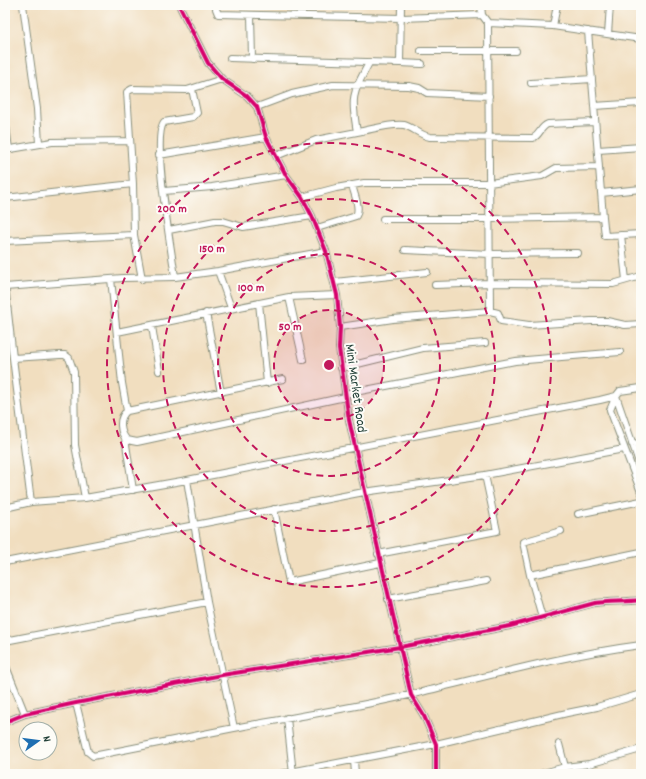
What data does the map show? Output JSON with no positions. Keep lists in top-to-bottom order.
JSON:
{
  "streets": {
    "street": ["Mini Market Road"]
  },
  "north": "right",
  "rings": [
    "200 m",
    "150 m",
    "100 m",
    "50 m"
  ]
}
